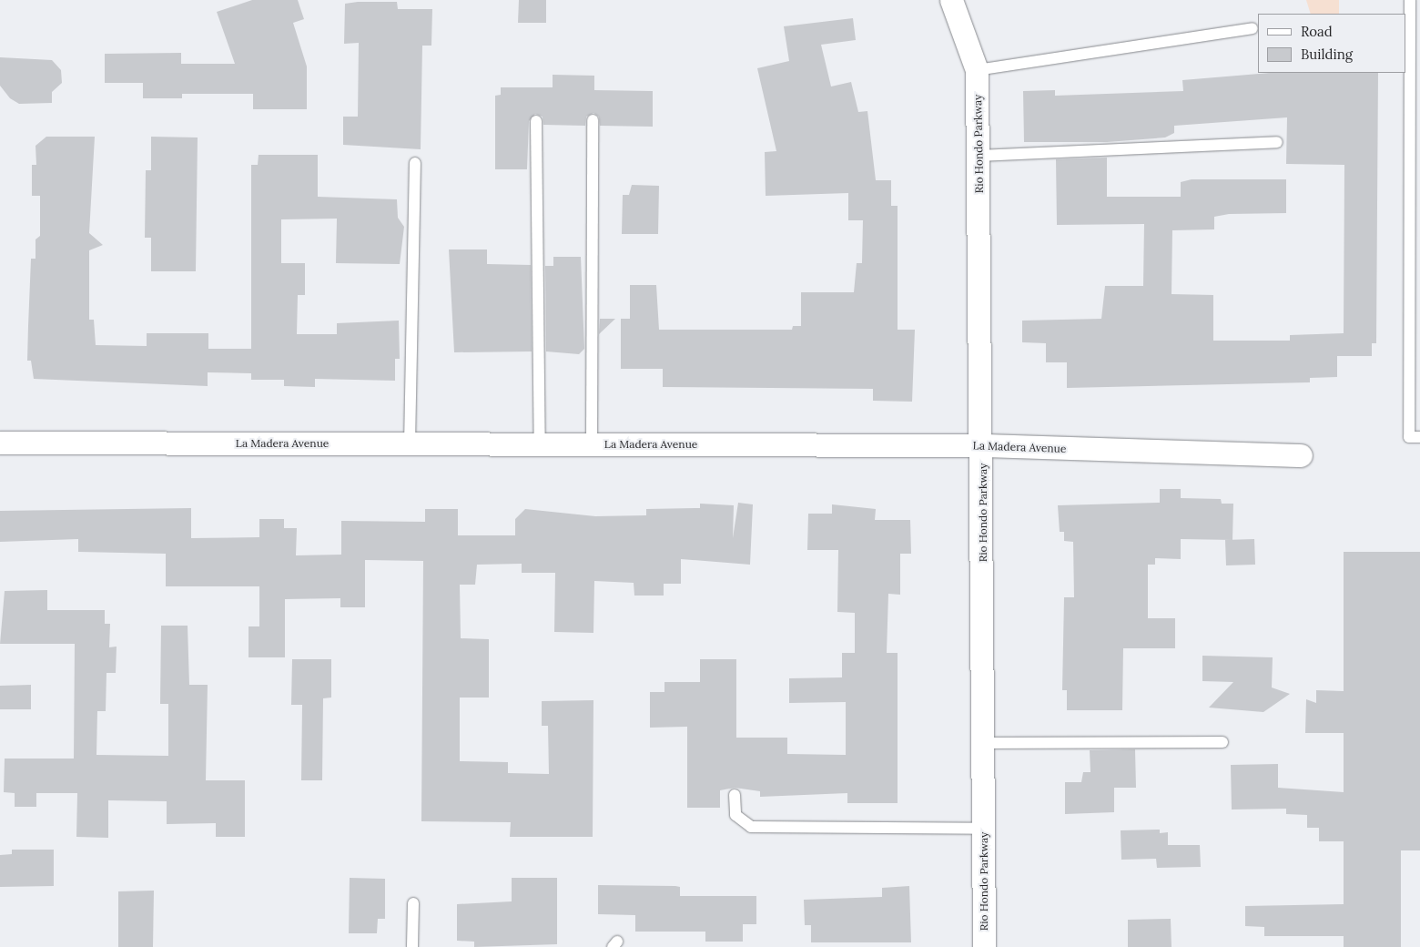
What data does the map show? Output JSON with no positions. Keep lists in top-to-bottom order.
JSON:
{
  "streets": {
    "street": ["Rio Hondo Parkway", "La Madera Avenue"]
  },
  "crossings": [
    ["Rio Hondo Parkway", "La Madera Avenue"]
  ],
  "legend": ["Road", "Building"]
}
